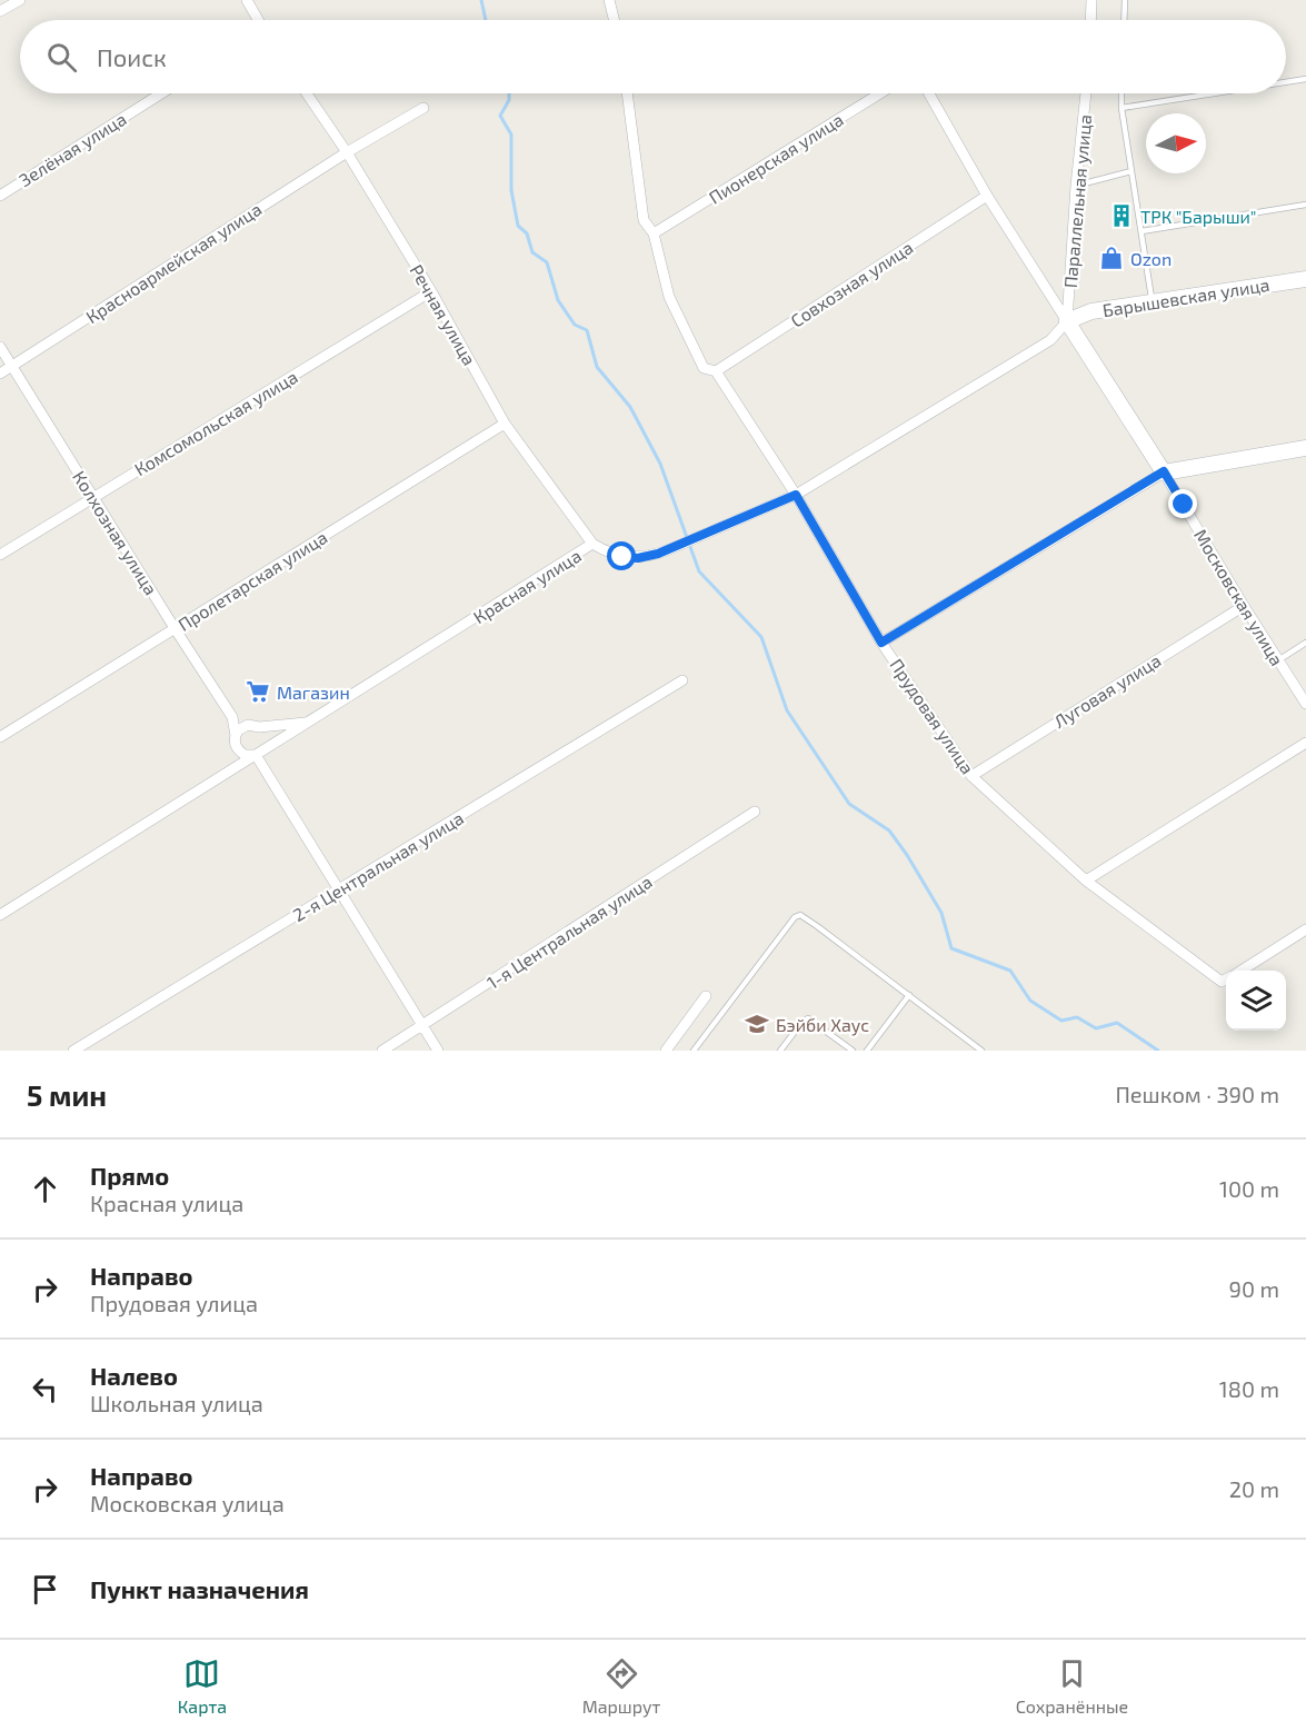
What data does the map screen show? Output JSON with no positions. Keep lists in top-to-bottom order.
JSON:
{
  "streets": {
    "street": [
      "Зелёная улица",
      "Пионерская улица",
      "Параллельная улица",
      "Красноармейская улица",
      "Совхозная улица",
      "Барышевская улица",
      "Речная улица",
      "Комсомольская улица",
      "Колхозная улица",
      "Пролетарская улица",
      "Красная улица",
      "Московская улица",
      "Луговая улица",
      "Прудовая улица",
      "2-я Центральная улица",
      "1-я Центральная улица"
    ]
  },
  "crossings": [
    ["Пионерская улица", "Прудовая улица"],
    ["Параллельная улица", "Барышевская улица"],
    ["Параллельная улица", "Красная улица"],
    ["Параллельная улица", "Московская улица"],
    ["Красноармейская улица", "Речная улица"],
    ["Красноармейская улица", "Колхозная улица"],
    ["Совхозная улица", "Прудовая улица"],
    ["Барышевская улица", "Красная улица"],
    ["Барышевская улица", "Московская улица"],
    ["Речная улица", "Комсомольская улица"],
    ["Речная улица", "Пролетарская улица"],
    ["Речная улица", "Красная улица"],
    ["Комсомольская улица", "Колхозная улица"],
    ["Колхозная улица", "Пролетарская улица"],
    ["Колхозная улица", "Красная улица"],
    ["Красная улица", "Московская улица"],
    ["Красная улица", "Прудовая улица"],
    ["Московская улица", "Луговая улица"],
    ["Луговая улица", "Прудовая улица"]
  ],
  "places": {
    "building": ["ТРК \"Барыши\""],
    "shop": ["Ozon"],
    "supermarket": ["Магазин"],
    "school or university": ["Бэйби Хаус"]
  },
  "north": "right",
  "page": {
    "search": "Поиск",
    "heading": ["5 мин", "Пешком · 390 m"],
    "list": [
      ["Прямо", "Красная улица", "100 m"],
      ["Направо", "Прудовая улица", "90 m"],
      ["Налево", "Школьная улица", "180 m"],
      ["Направо", "Московская улица", "20 m"],
      "Пункт назначения"
    ],
    "nav": ["Карта", "Маршрут", "Сохранённые"]
  }
}
